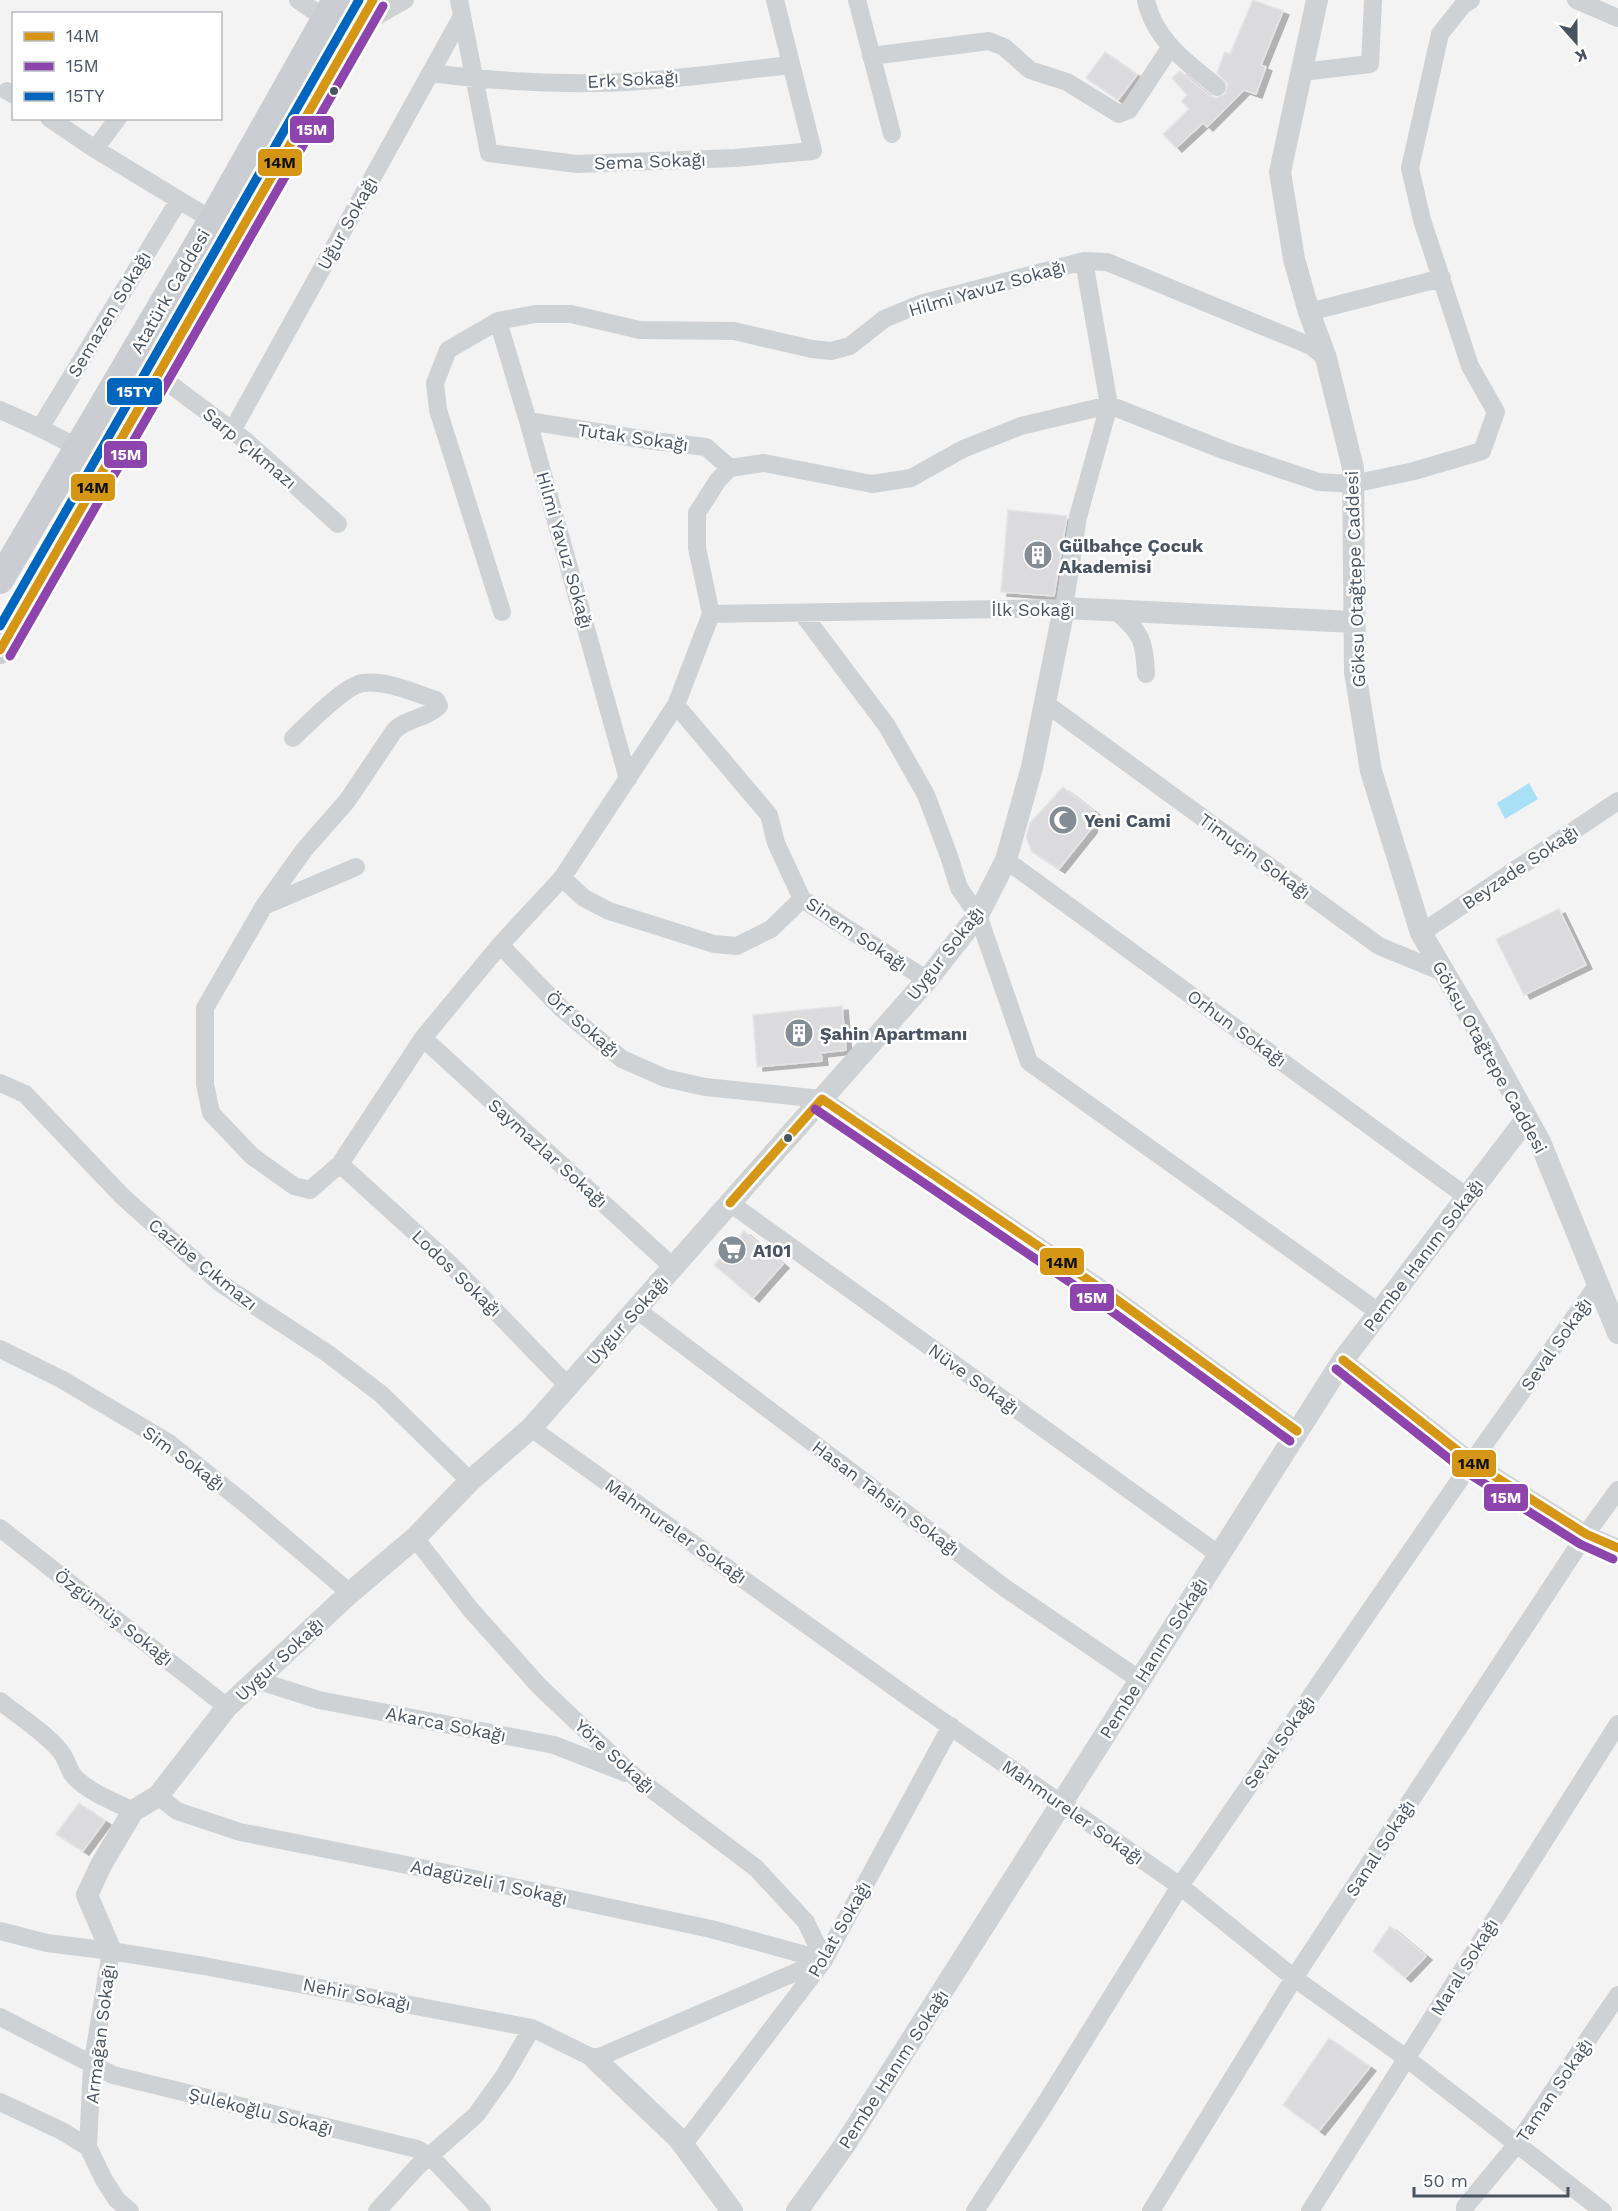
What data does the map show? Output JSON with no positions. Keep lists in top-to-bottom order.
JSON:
{
  "streets": {
    "main road": ["Atatürk Caddesi"],
    "street": [
      "Erk Sokağı",
      "Sema Sokağı",
      "Uğur Sokağı",
      "Hilmi Yavuz Sokağı",
      "Semazen Sokağı",
      "Tutak Sokağı",
      "Sarp Çıkmazı",
      "Göksu Otağtepe Caddesi",
      "İlk Sokağı",
      "Timuçin Sokağı",
      "Beyzade Sokağı",
      "Sinem Sokağı",
      "Uygur Sokağı",
      "Örf Sokağı",
      "Orhun Sokağı",
      "Saymazlar Sokağı",
      "Pembe Hanım Sokağı",
      "Cazibe Çıkmazı",
      "Lodos Sokağı",
      "Seval Sokağı",
      "Nüve Sokağı",
      "Sim Sokağı",
      "Hasan Tahsin Sokağı",
      "Mahmureler Sokağı",
      "Özgümüş Sokağı",
      "Akarca Sokağı",
      "Yöre Sokağı",
      "Sanal Sokağı",
      "Adagüzeli 1 Sokaḡı",
      "Polat Sokağı",
      "Maral Sokağı",
      "Nehir Sokağı",
      "Armaḡan Sokaḡı",
      "Taman Sokağı",
      "Şulekoğlu Sokaḡı"
    ]
  },
  "crossings": [
    ["Erk Sokağı", "Sema Sokağı"],
    ["Erk Sokağı", "Uğur Sokağı"],
    ["Sema Sokağı", "Uğur Sokağı"],
    ["Uğur Sokağı", "Sarp Çıkmazı"],
    ["Hilmi Yavuz Sokağı", "Tutak Sokağı"],
    ["Hilmi Yavuz Sokağı", "Göksu Otağtepe Caddesi"],
    ["Atatürk Caddesi", "Sarp Çıkmazı"],
    ["Göksu Otağtepe Caddesi", "İlk Sokağı"],
    ["Göksu Otağtepe Caddesi", "Timuçin Sokağı"],
    ["Göksu Otağtepe Caddesi", "Beyzade Sokağı"],
    ["Göksu Otağtepe Caddesi", "Pembe Hanım Sokağı"],
    ["Göksu Otağtepe Caddesi", "Seval Sokağı"],
    ["İlk Sokağı", "Uygur Sokağı"],
    ["Timuçin Sokağı", "Uygur Sokağı"],
    ["Sinem Sokağı", "Uygur Sokağı"],
    ["Uygur Sokağı", "Örf Sokağı"],
    ["Uygur Sokağı", "Orhun Sokağı"],
    ["Uygur Sokağı", "Saymazlar Sokağı"],
    ["Uygur Sokağı", "Cazibe Çıkmazı"],
    ["Uygur Sokağı", "Lodos Sokağı"],
    ["Uygur Sokağı", "Nüve Sokağı"],
    ["Uygur Sokağı", "Sim Sokağı"],
    ["Uygur Sokağı", "Hasan Tahsin Sokağı"],
    ["Uygur Sokağı", "Mahmureler Sokağı"],
    ["Uygur Sokağı", "Özgümüş Sokağı"],
    ["Uygur Sokağı", "Akarca Sokağı"],
    ["Uygur Sokağı", "Yöre Sokağı"],
    ["Uygur Sokağı", "Adagüzeli 1 Sokaḡı"],
    ["Uygur Sokağı", "Nehir Sokağı"],
    ["Uygur Sokağı", "Armaḡan Sokaḡı"],
    ["Orhun Sokağı", "Pembe Hanım Sokağı"],
    ["Pembe Hanım Sokağı", "Nüve Sokağı"],
    ["Pembe Hanım Sokağı", "Hasan Tahsin Sokağı"],
    ["Pembe Hanım Sokağı", "Mahmureler Sokağı"],
    ["Seval Sokağı", "Mahmureler Sokağı"],
    ["Mahmureler Sokağı", "Sanal Sokağı"],
    ["Mahmureler Sokağı", "Polat Sokağı"],
    ["Mahmureler Sokağı", "Maral Sokağı"],
    ["Mahmureler Sokağı", "Taman Sokağı"],
    ["Akarca Sokağı", "Yöre Sokağı"],
    ["Yöre Sokağı", "Adagüzeli 1 Sokaḡı"],
    ["Yöre Sokağı", "Polat Sokağı"],
    ["Adagüzeli 1 Sokaḡı", "Polat Sokağı"],
    ["Nehir Sokağı", "Armaḡan Sokaḡı"],
    ["Armaḡan Sokaḡı", "Şulekoğlu Sokaḡı"]
  ],
  "places": {
    "building": ["Gülbahçe Çocuk Akademisi", "Şahin Apartmanı"],
    "mosque": ["Yeni Cami"],
    "supermarket": ["A101"]
  },
  "lines": ["transit line 14M", "transit line 15TY", "transit line 15M"],
  "legend": ["14M", "15M", "15TY"],
  "scale_bar": "50 m",
  "north": "bottom"
}
